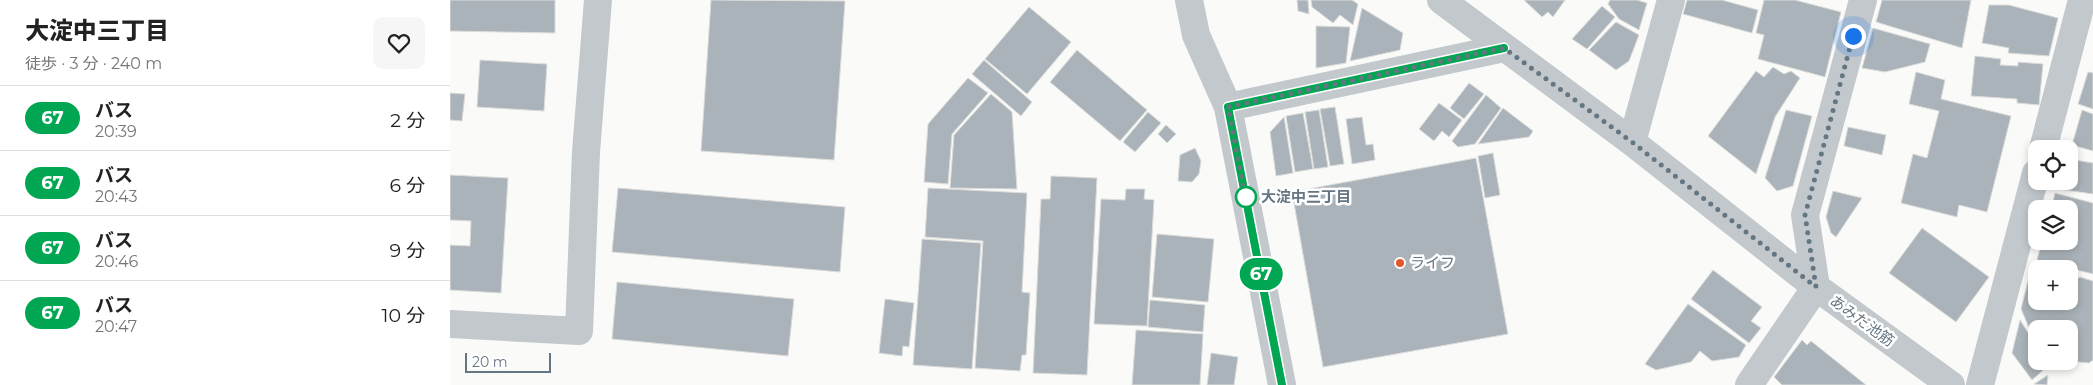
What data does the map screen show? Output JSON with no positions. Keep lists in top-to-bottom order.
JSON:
{
  "streets": {
    "street": ["あみだ池筋"]
  },
  "places": ["大淀中三丁目", "ライフ"],
  "lines": ["bus line 67"],
  "scale_bar": "20 m",
  "page": {
    "heading": ["大淀中三丁目", "徒歩 · 3 分 · 240 m"],
    "on_map": "67",
    "list": [
      {
        "mark": "67",
        "name": "バス",
        "note": "20:39",
        "value": "2 分"
      },
      {
        "mark": "67",
        "name": "バス",
        "note": "20:43",
        "value": "6 分"
      },
      {
        "mark": "67",
        "name": "バス",
        "note": "20:46",
        "value": "9 分"
      },
      {
        "mark": "67",
        "name": "バス",
        "note": "20:47",
        "value": "10 分"
      }
    ],
    "map_buttons": ["+", "−"],
    "scale": "20 m"
  }
}
